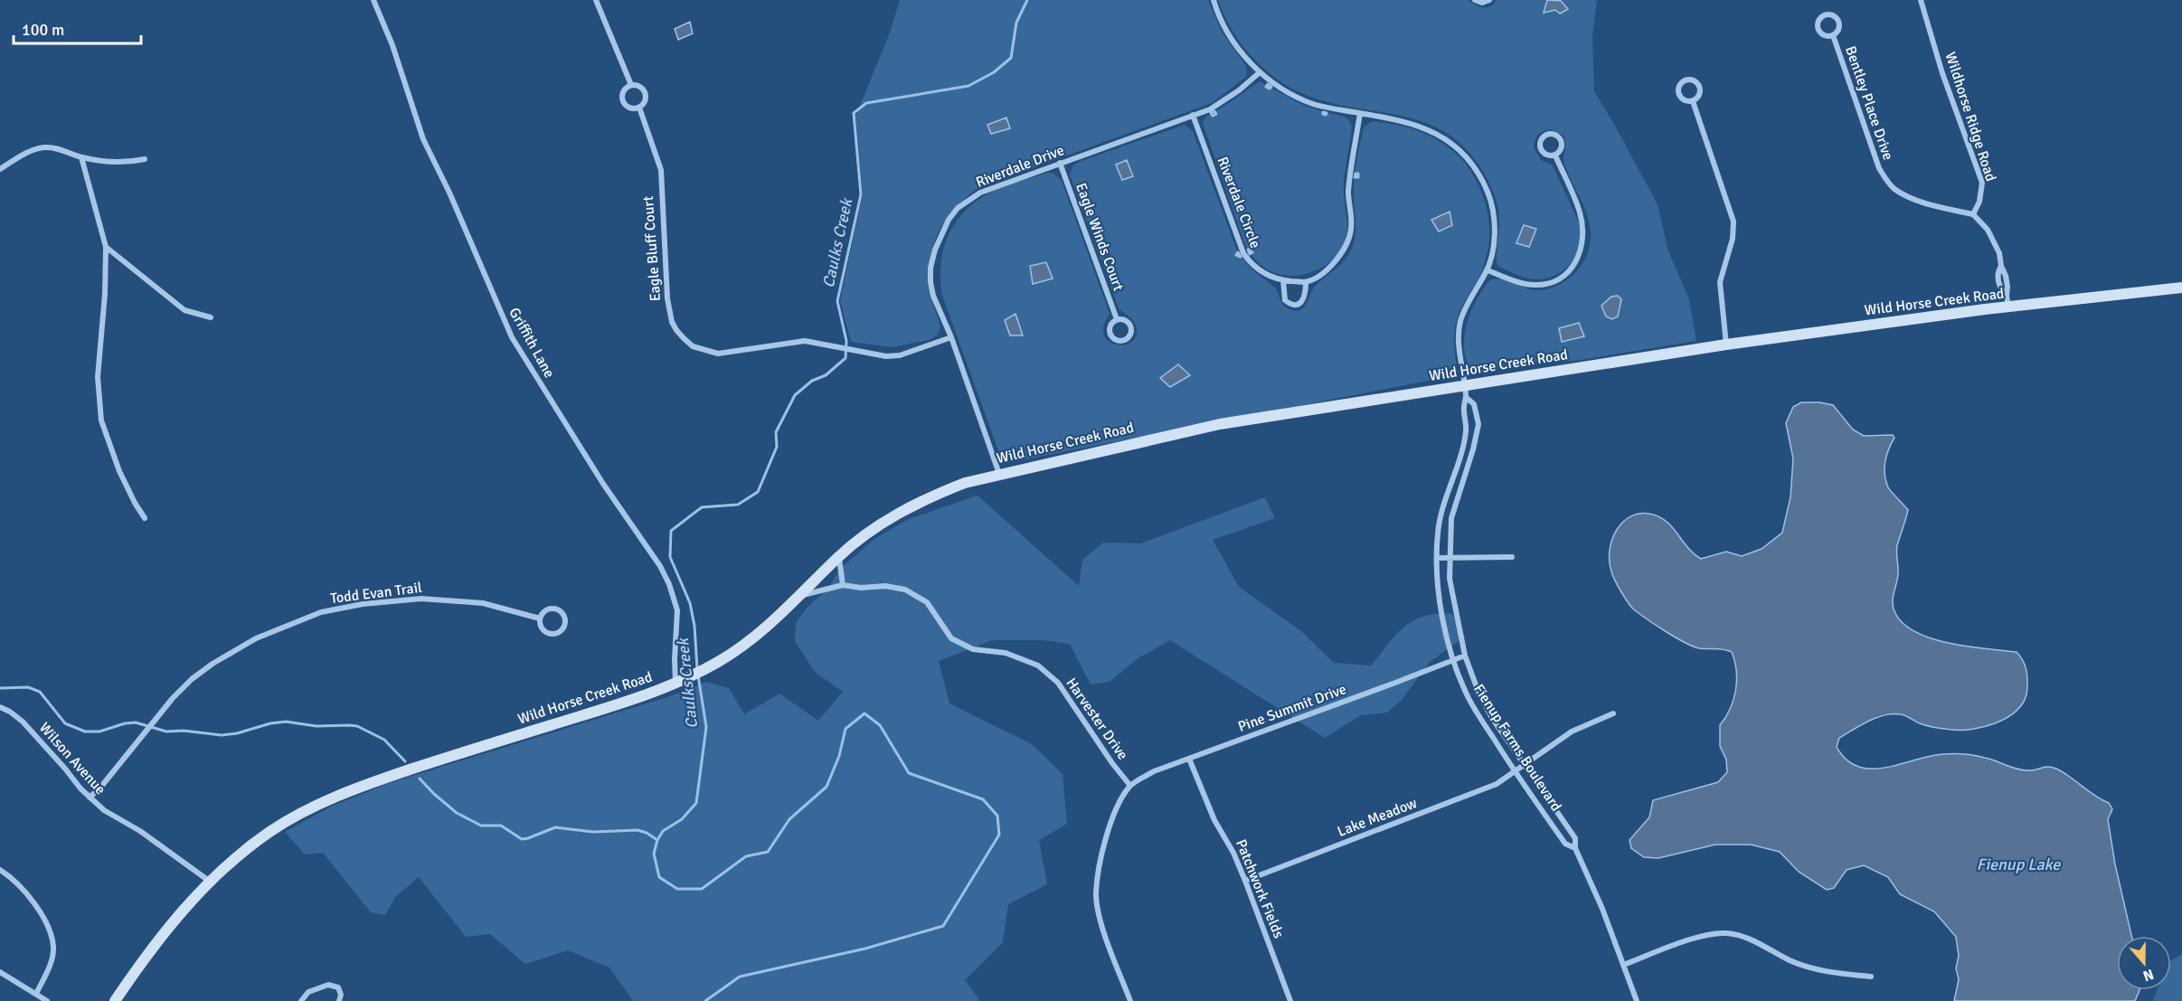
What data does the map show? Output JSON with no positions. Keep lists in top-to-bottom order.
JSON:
{
  "streets": {
    "main road": ["Wild Horse Creek Road"],
    "street": [
      "Bentley Place Drive",
      "Wildhorse Ridge Road",
      "Riverdale Drive",
      "Riverdale Circle",
      "Eagle Winds Court",
      "Eagle Bluff Court",
      "Griffith Lane",
      "Todd Evan Trail",
      "Pine Summit Drive",
      "Harvester Drive",
      "Fienup Farms Boulevard",
      "Wilson Avenue",
      "Lake Meadow",
      "Patchwork Fields"
    ]
  },
  "crossings": [
    ["Bentley Place Drive", "Wildhorse Ridge Road"],
    ["Riverdale Drive", "Riverdale Circle"],
    ["Riverdale Drive", "Eagle Winds Court"],
    ["Riverdale Drive", "Eagle Bluff Court"],
    ["Riverdale Drive", "Wild Horse Creek Road"],
    ["Riverdale Drive", "Fienup Farms Boulevard"],
    ["Wild Horse Creek Road", "Griffith Lane"],
    ["Wild Horse Creek Road", "Harvester Drive"],
    ["Wild Horse Creek Road", "Fienup Farms Boulevard"],
    ["Wild Horse Creek Road", "Wilson Avenue"],
    ["Todd Evan Trail", "Wilson Avenue"],
    ["Pine Summit Drive", "Harvester Drive"],
    ["Pine Summit Drive", "Fienup Farms Boulevard"],
    ["Pine Summit Drive", "Patchwork Fields"],
    ["Fienup Farms Boulevard", "Lake Meadow"],
    ["Lake Meadow", "Patchwork Fields"]
  ],
  "water": ["Caulks Creek", "Fienup Lake"],
  "scale_bar": "100 m",
  "north": "bottom"
}
